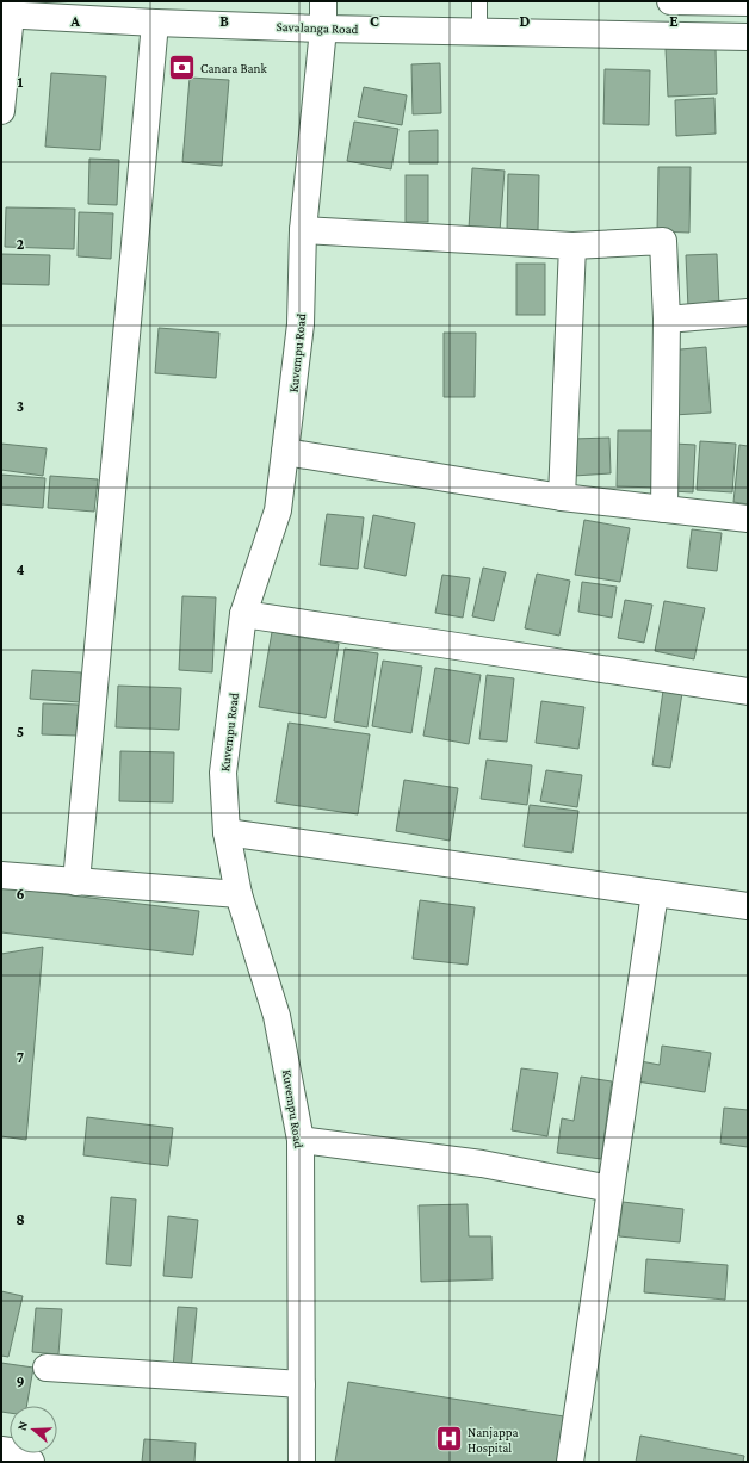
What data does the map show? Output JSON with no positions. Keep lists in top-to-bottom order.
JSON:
{
  "streets": {
    "street": ["Savalanga Road", "Kuvempu Road"]
  },
  "crossings": [
    ["Savalanga Road", "Kuvempu Road"]
  ],
  "places": {
    "bank": ["Canara Bank"],
    "hospital": ["Nanjappa Hospital"]
  },
  "north": "left",
  "grid": {
    "columns": [
      "A",
      "B",
      "C",
      "D",
      "E"
    ],
    "rows": [
      "1",
      "2",
      "3",
      "4",
      "5",
      "6",
      "7",
      "8",
      "9"
    ]
  }
}
